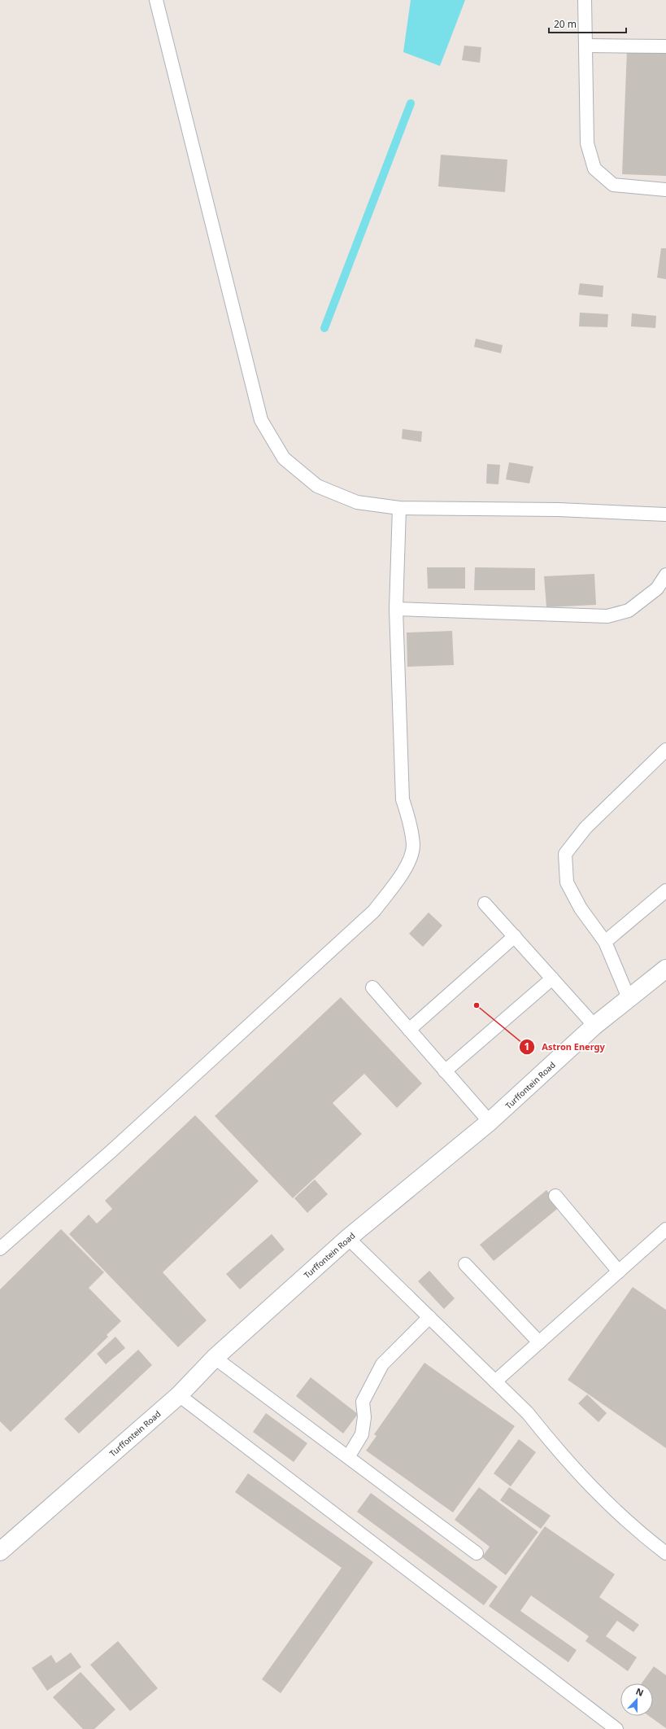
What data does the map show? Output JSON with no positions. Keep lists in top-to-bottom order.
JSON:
{
  "streets": {
    "street": ["Turffontein Road"]
  },
  "places": ["Astron Energy"],
  "scale_bar": "20 m",
  "north": "top"
}
